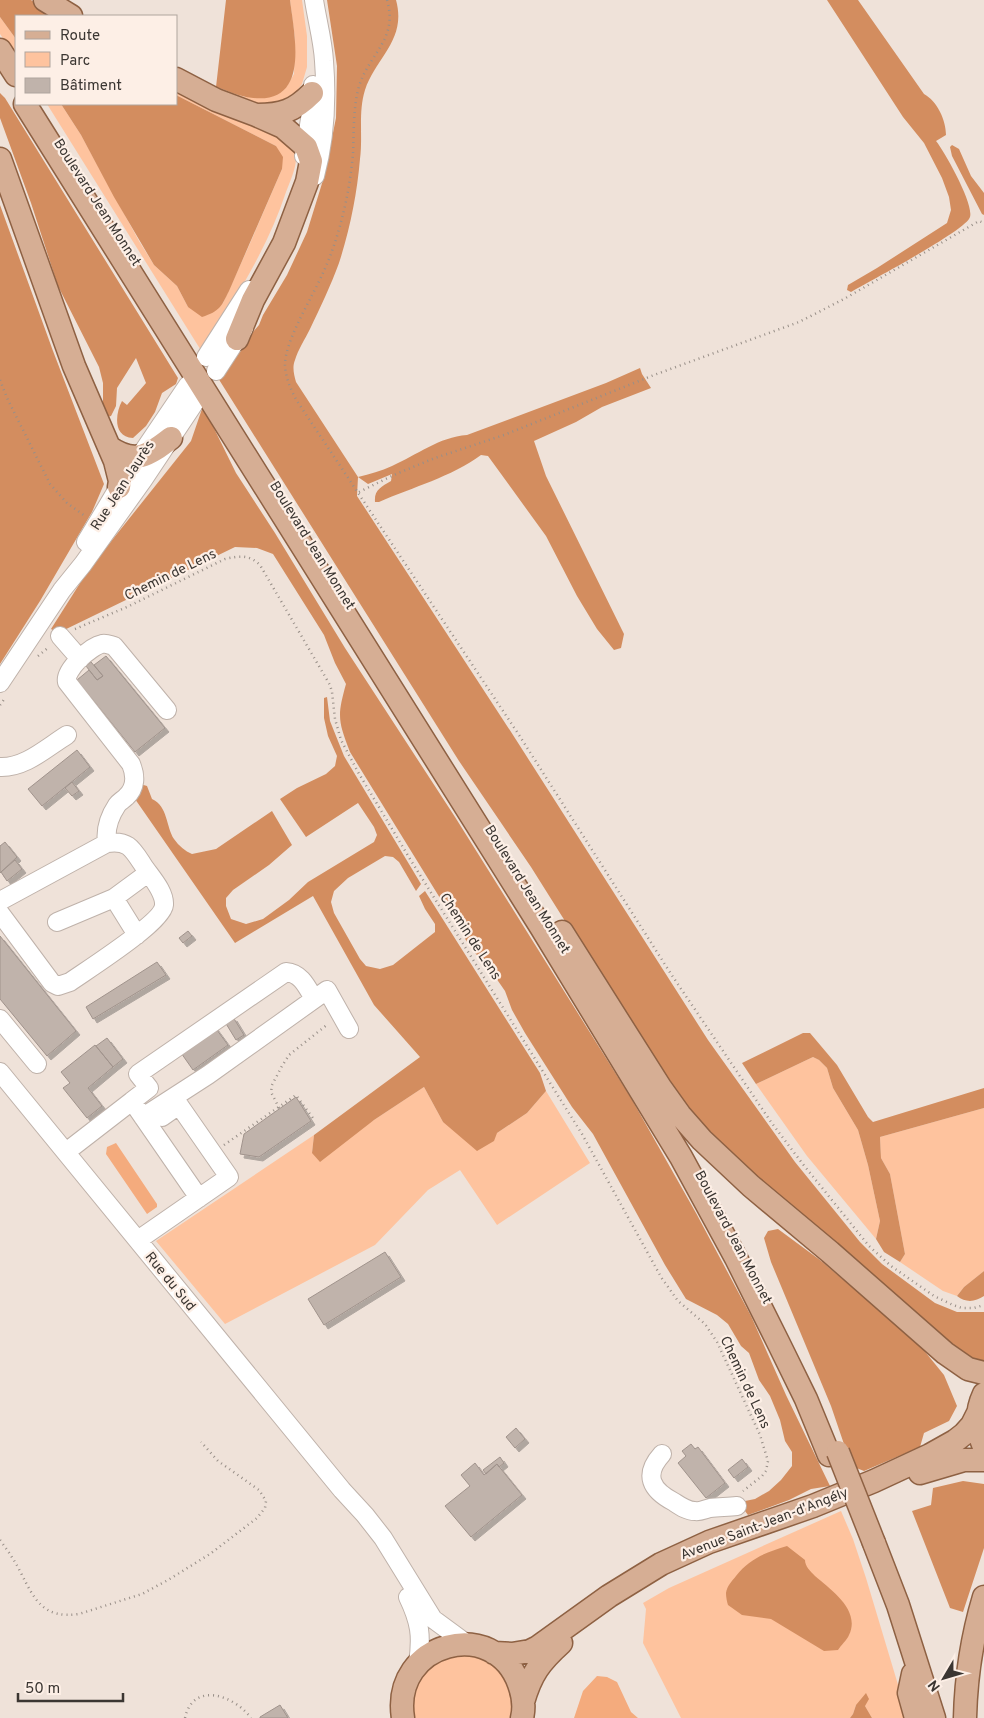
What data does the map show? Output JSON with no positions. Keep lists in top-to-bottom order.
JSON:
{
  "streets": {
    "main road": ["Boulevard Jean Monnet", "Avenue Saint-Jean-d'Angély"],
    "street": ["Rue Jean Jaurès", "Rue du Sud"],
    "path": ["Chemin de Lens"]
  },
  "legend": ["Route", "Parc", "Bâtiment"],
  "scale_bar": "50 m",
  "north": "bottom left"
}
